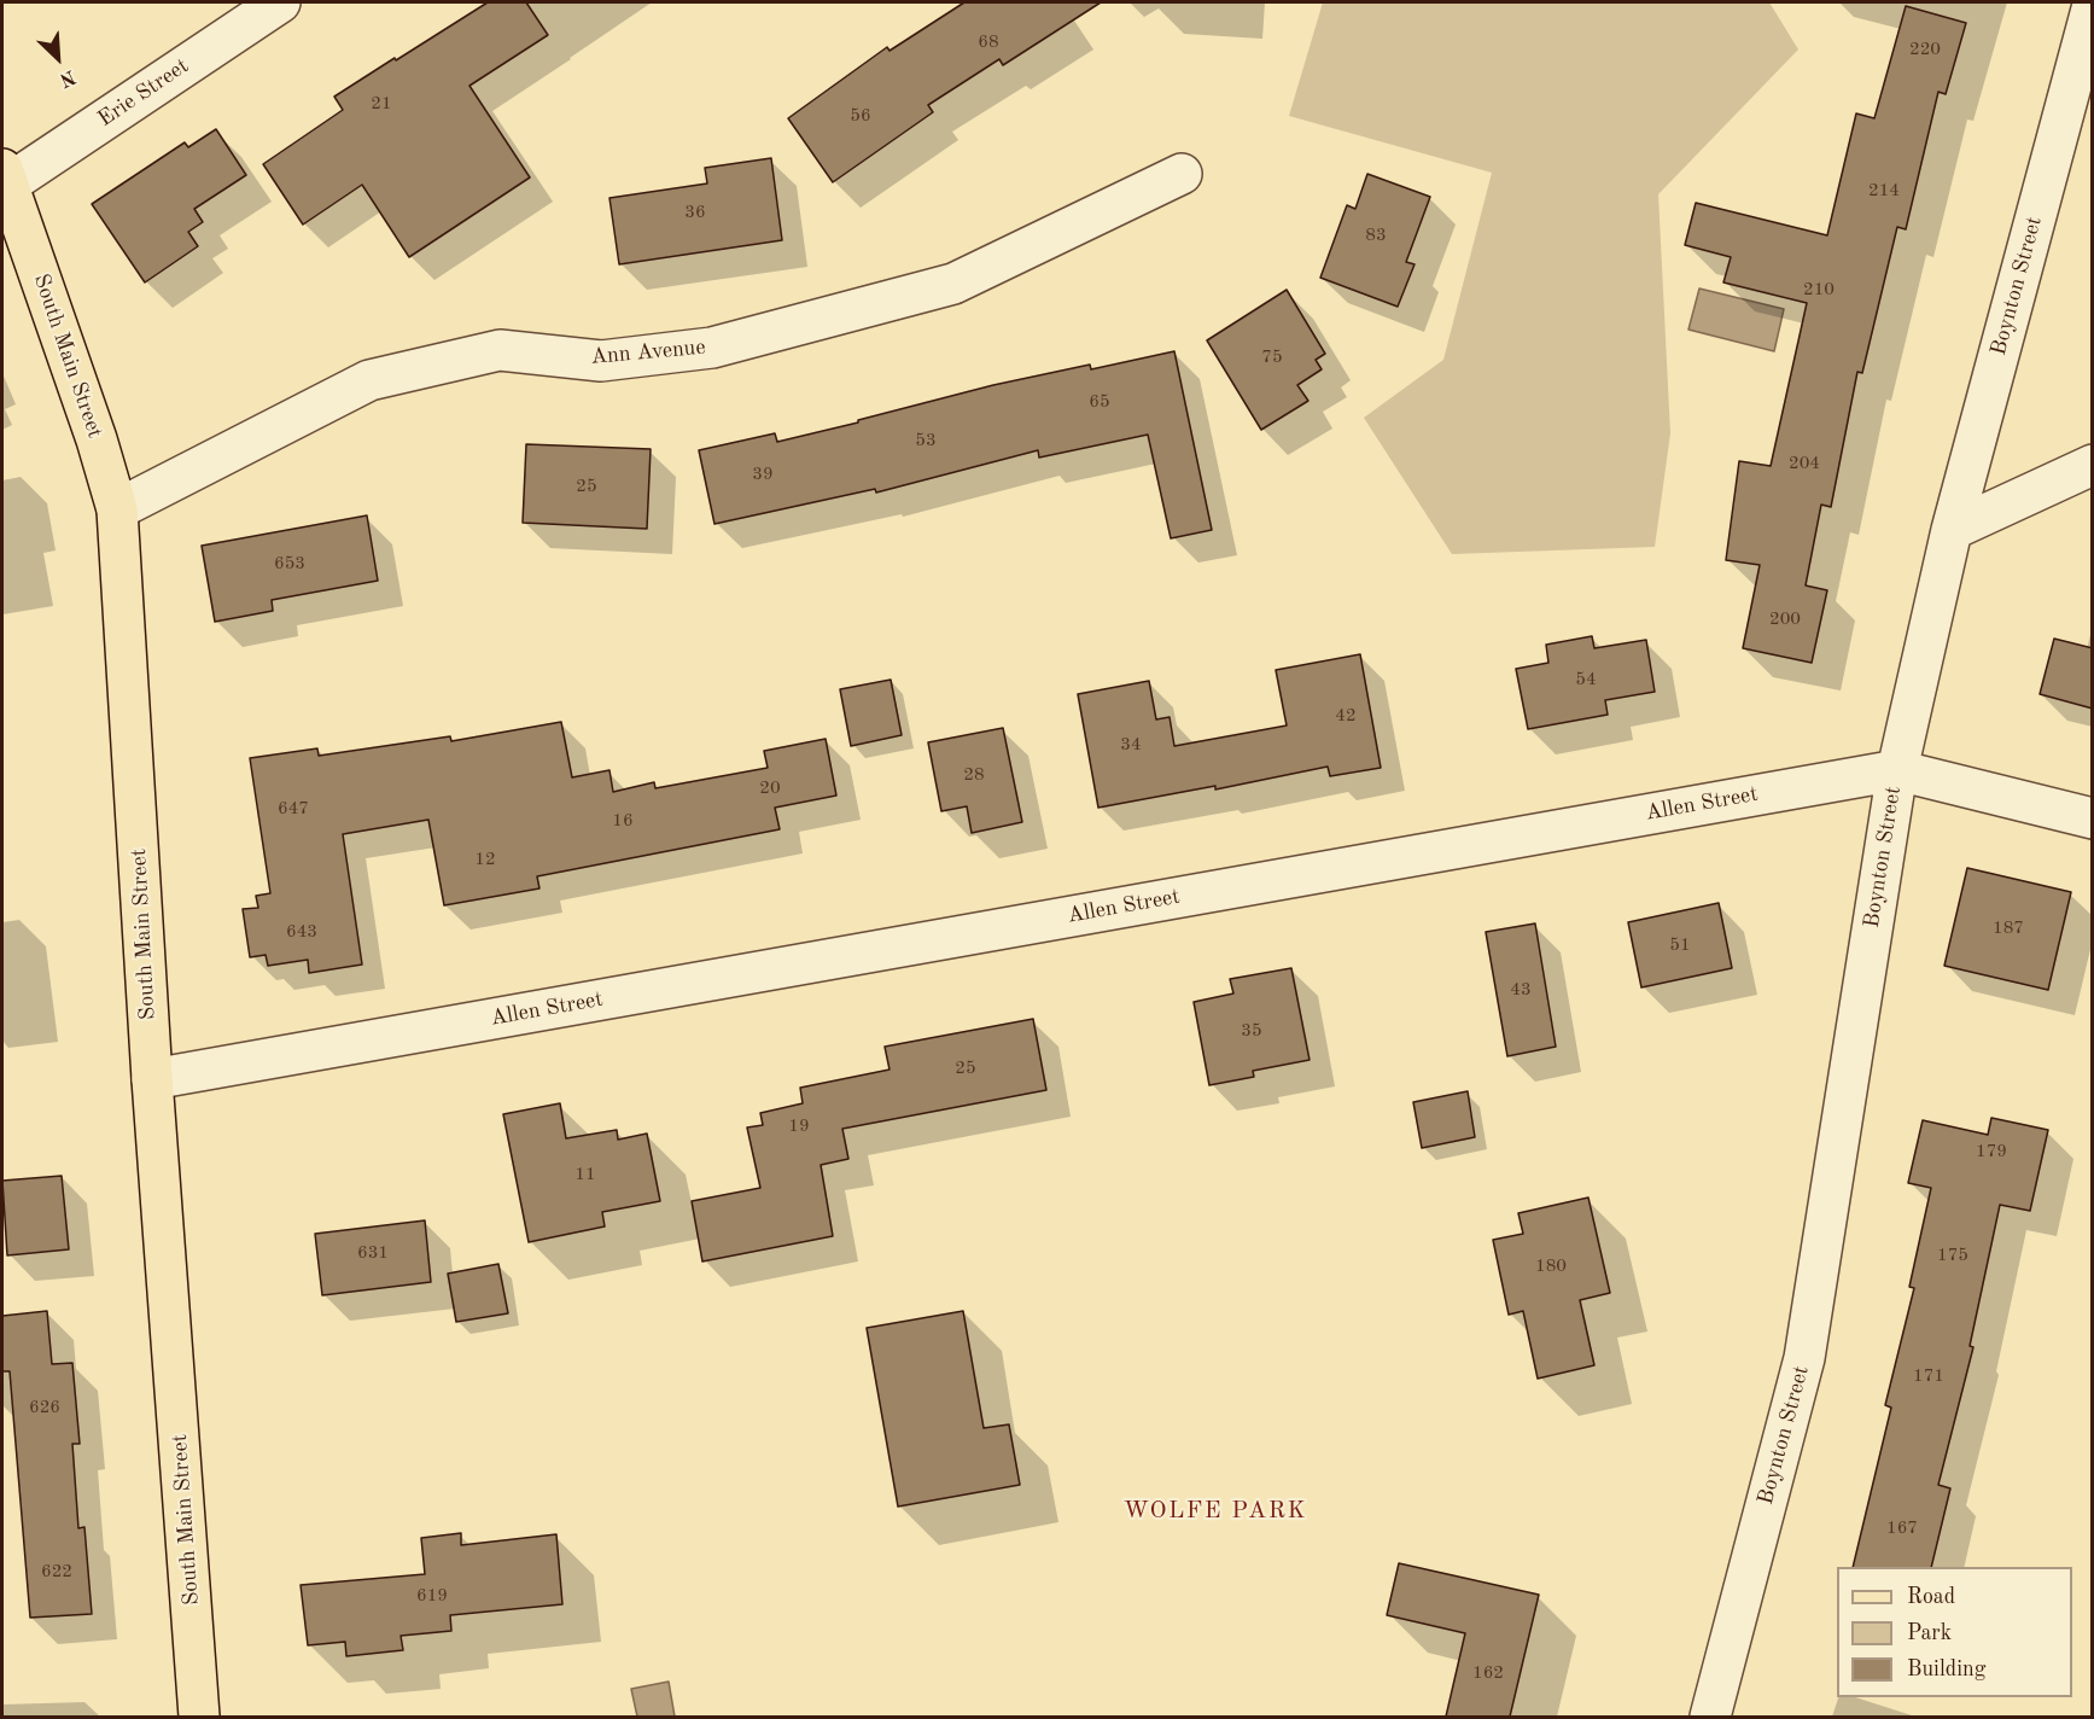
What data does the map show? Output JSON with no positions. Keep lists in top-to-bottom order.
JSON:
{
  "streets": {
    "main road": ["South Main Street"],
    "street": [
      "Erie Street",
      "Boynton Street",
      "Ann Avenue",
      "Allen Street"
    ]
  },
  "crossings": [
    ["Erie Street", "South Main Street"],
    ["Boynton Street", "Allen Street"],
    ["Ann Avenue", "South Main Street"],
    ["South Main Street", "Allen Street"]
  ],
  "districts": ["WOLFE PARK"],
  "house_numbers": [
    "68",
    "220",
    "21",
    "56",
    "214",
    "36",
    "83",
    "210",
    "75",
    "65",
    "53",
    "204",
    "39",
    "25",
    "653",
    "200",
    "54",
    "42",
    "34",
    "28",
    "20",
    "647",
    "16",
    "12",
    "187",
    "643",
    "51",
    "43",
    "35",
    "25",
    "19",
    "179",
    "11",
    "631",
    "175",
    "180",
    "171",
    "626",
    "167",
    "622",
    "619",
    "162"
  ],
  "legend": ["Road", "Park", "Building"],
  "north": "bottom right"
}
